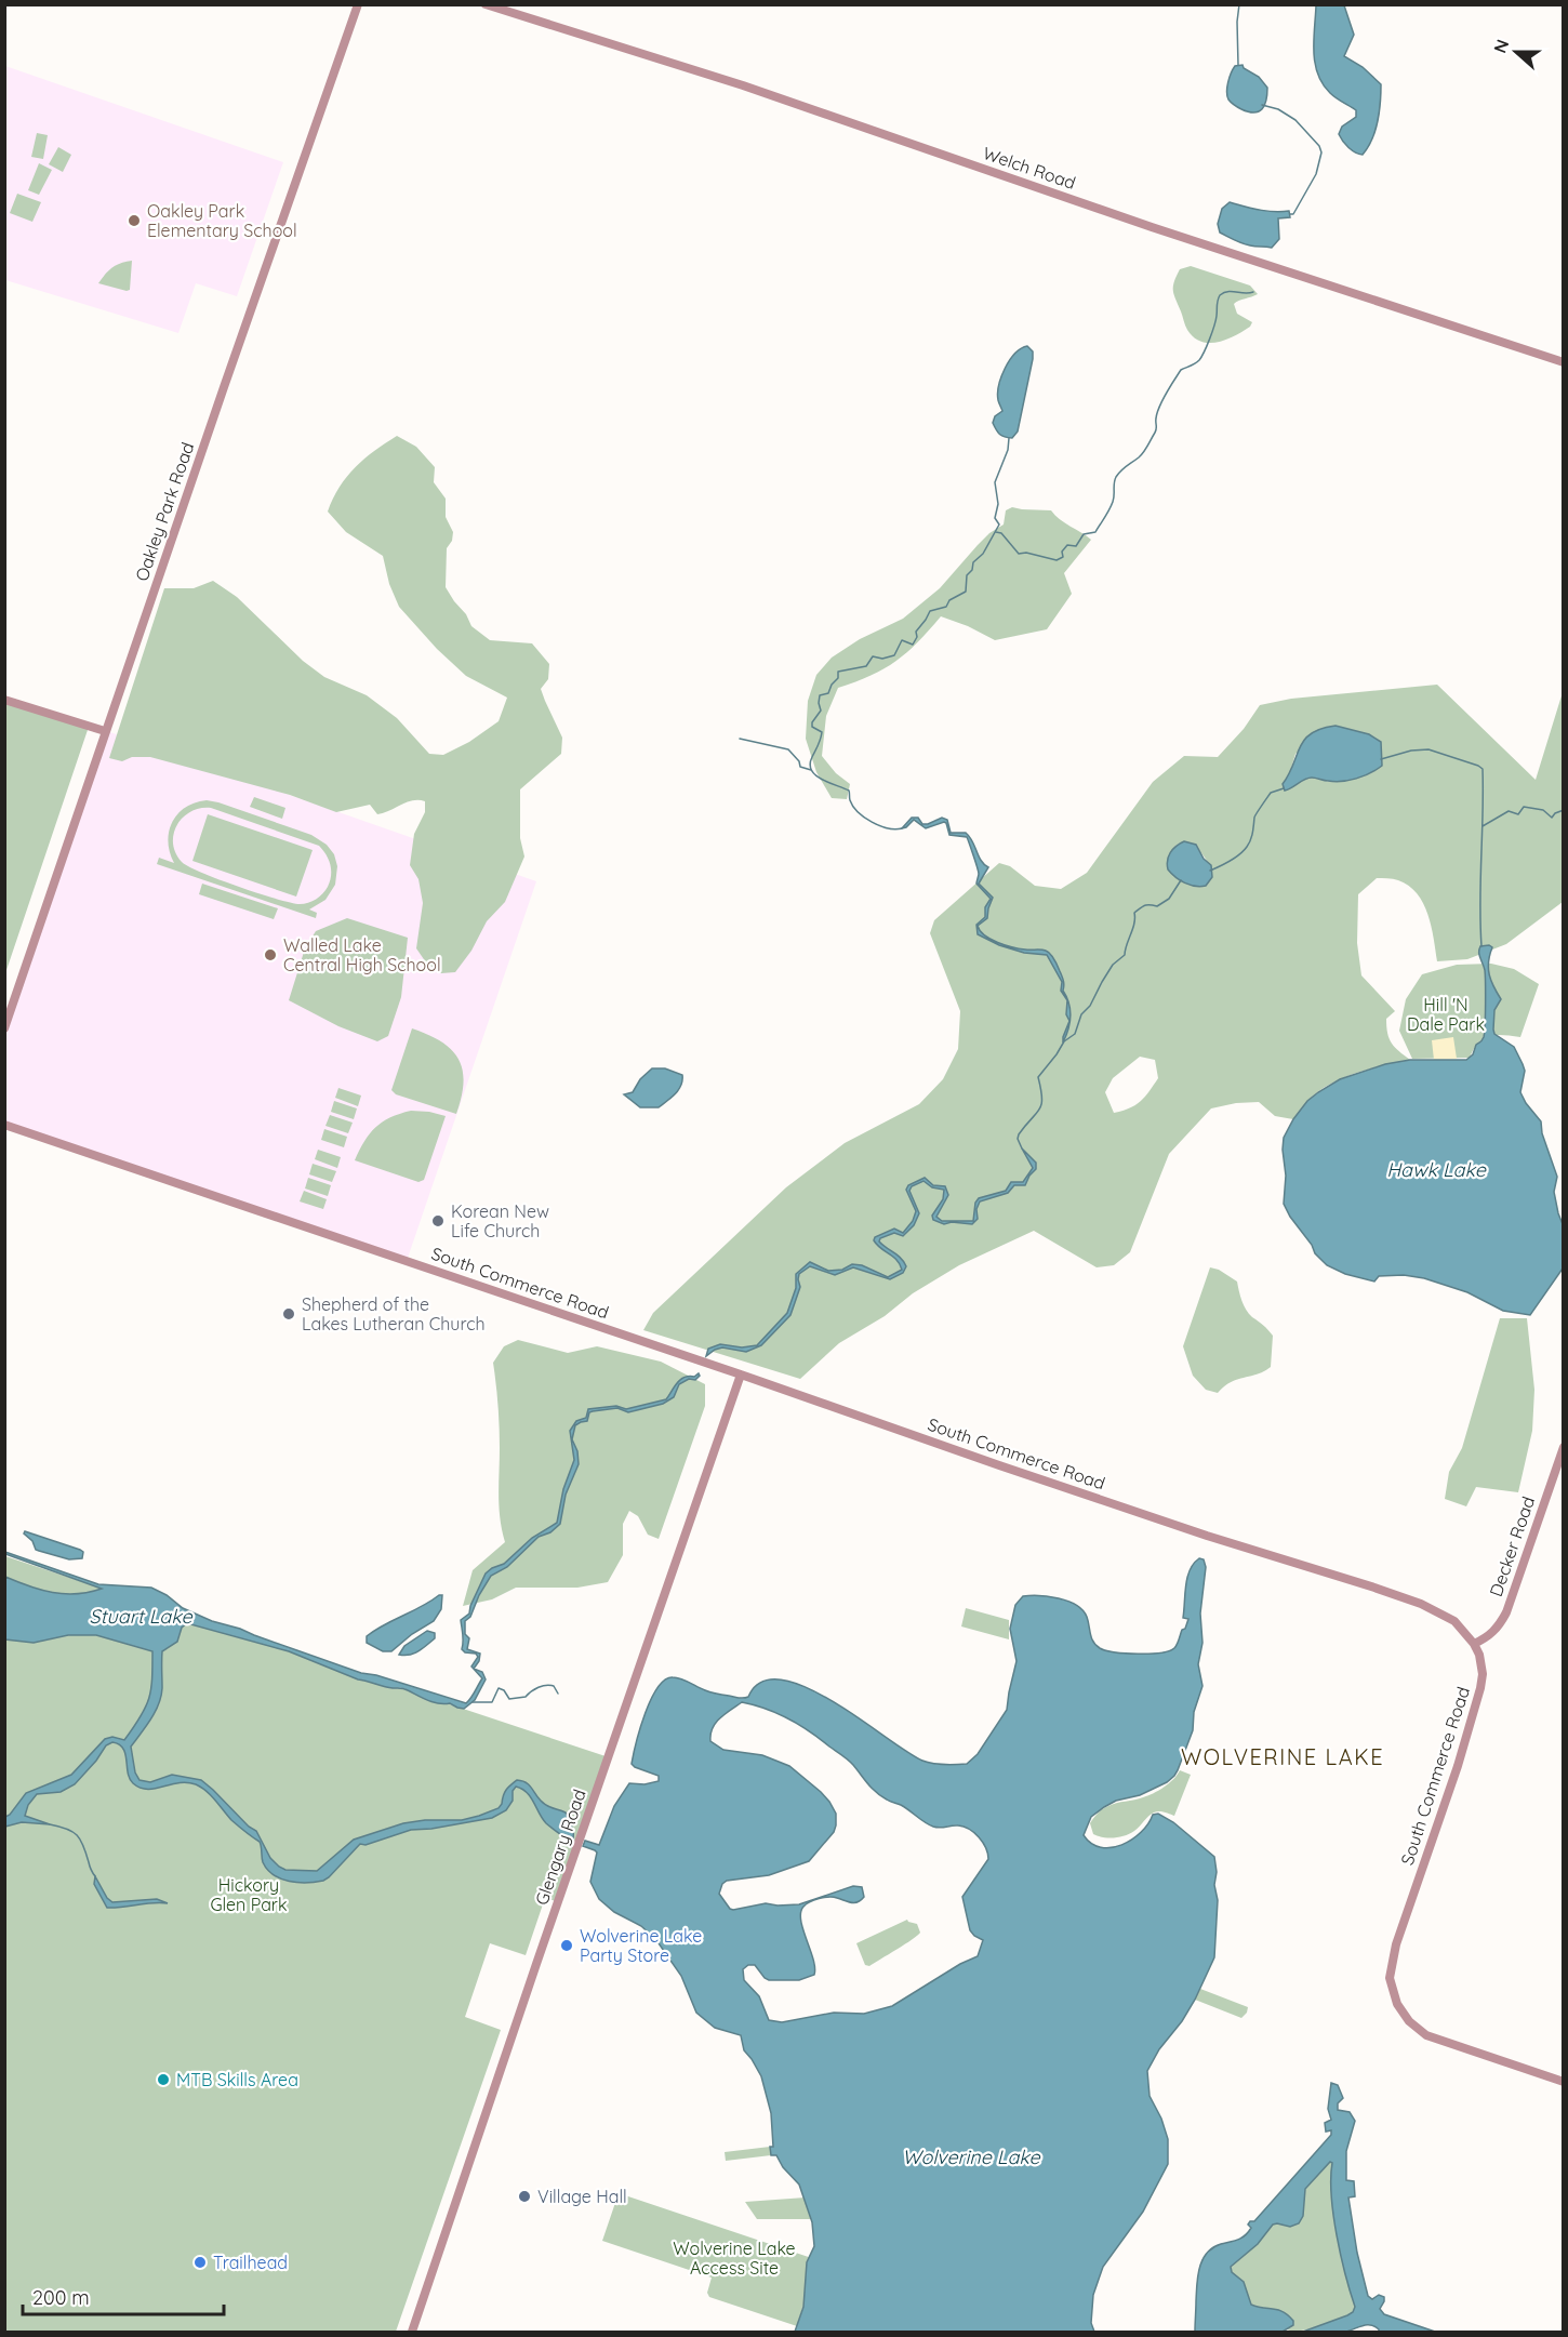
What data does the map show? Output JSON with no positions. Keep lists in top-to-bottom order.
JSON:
{
  "streets": {
    "street": [
      "Welch Road",
      "Oakley Park Road",
      "South Commerce Road",
      "Decker Road",
      "Glengary Road"
    ]
  },
  "crossings": [
    ["South Commerce Road", "Decker Road"],
    ["South Commerce Road", "Glengary Road"]
  ],
  "districts": ["WOLVERINE LAKE"],
  "water": ["Hawk Lake", "Stuart Lake", "Wolverine Lake"],
  "parks": ["Hill 'N Dale Park", "Hickory Glen Park", "Wolverine Lake Access Site"],
  "places": [
    "Oakley Park Elementary School",
    "Walled Lake Central High School",
    "Korean New Life Church",
    "Shepherd of the Lakes Lutheran Church",
    "Wolverine Lake Party Store",
    "MTB Skills Area",
    "Village Hall",
    "Trailhead"
  ],
  "scale_bar": "200 m",
  "north": "left"
}
